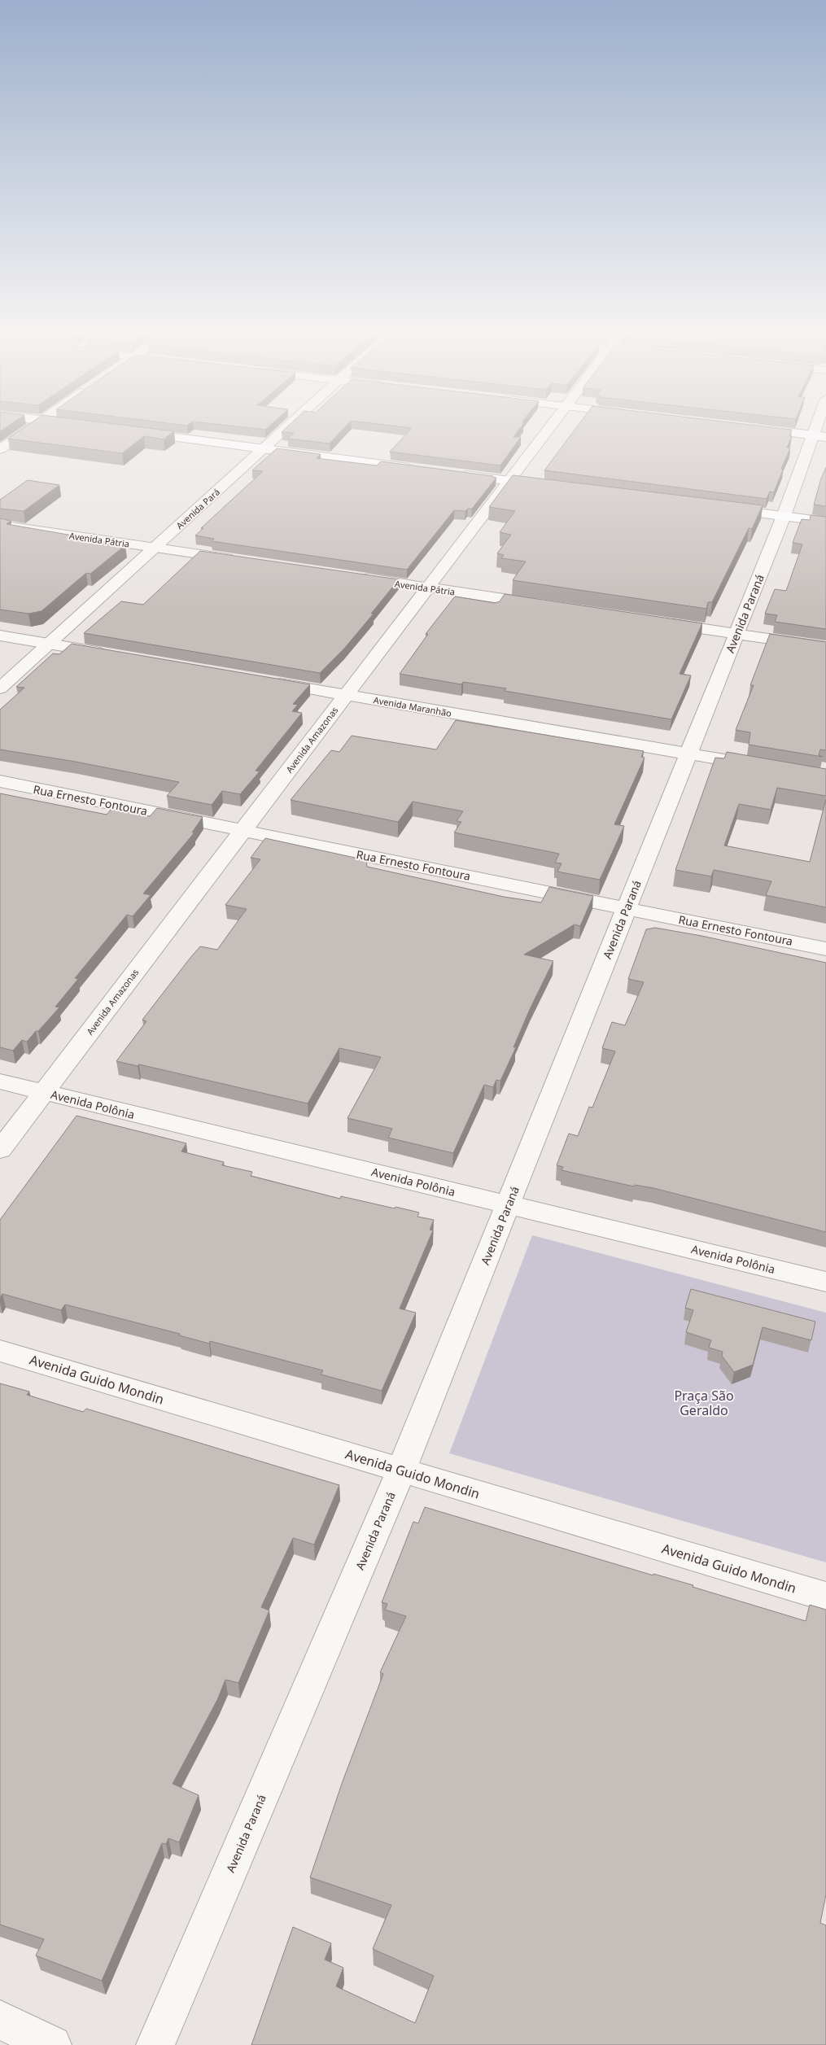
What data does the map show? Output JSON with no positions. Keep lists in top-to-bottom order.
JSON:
{
  "streets": {
    "street": [
      "Avenida Pará",
      "Avenida Pátria",
      "Avenida Paraná",
      "Avenida Maranhão",
      "Avenida Amazonas",
      "Rua Ernesto Fontoura",
      "Avenida Polônia",
      "Avenida Guido Mondin"
    ]
  },
  "crossings": [
    ["Avenida Pará", "Avenida Pátria"],
    ["Avenida Pátria", "Avenida Amazonas"],
    ["Avenida Paraná", "Avenida Maranhão"],
    ["Avenida Paraná", "Rua Ernesto Fontoura"],
    ["Avenida Paraná", "Avenida Polônia"],
    ["Avenida Paraná", "Avenida Guido Mondin"],
    ["Avenida Maranhão", "Avenida Amazonas"],
    ["Avenida Amazonas", "Rua Ernesto Fontoura"],
    ["Avenida Amazonas", "Avenida Polônia"]
  ],
  "parks": ["Praça São Geraldo"]
}
